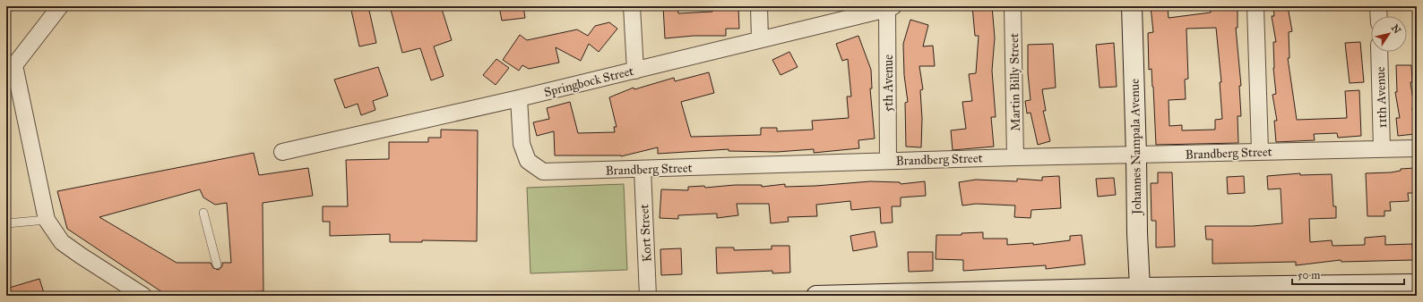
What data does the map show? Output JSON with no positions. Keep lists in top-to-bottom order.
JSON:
{
  "streets": {
    "street": [
      "Springbock Street",
      "Martin Billy Street",
      "5th Avenue",
      "11th Avenue",
      "Johannes Nampala Avenue",
      "Brandberg Street",
      "Kort Street"
    ]
  },
  "crossings": [
    ["Springbock Street", "5th Avenue"],
    ["Springbock Street", "Brandberg Street"],
    ["Martin Billy Street", "Brandberg Street"],
    ["5th Avenue", "Brandberg Street"],
    ["11th Avenue", "Brandberg Street"],
    ["Johannes Nampala Avenue", "Brandberg Street"],
    ["Brandberg Street", "Kort Street"]
  ],
  "scale_bar": "50 m",
  "north": "top right"
}
